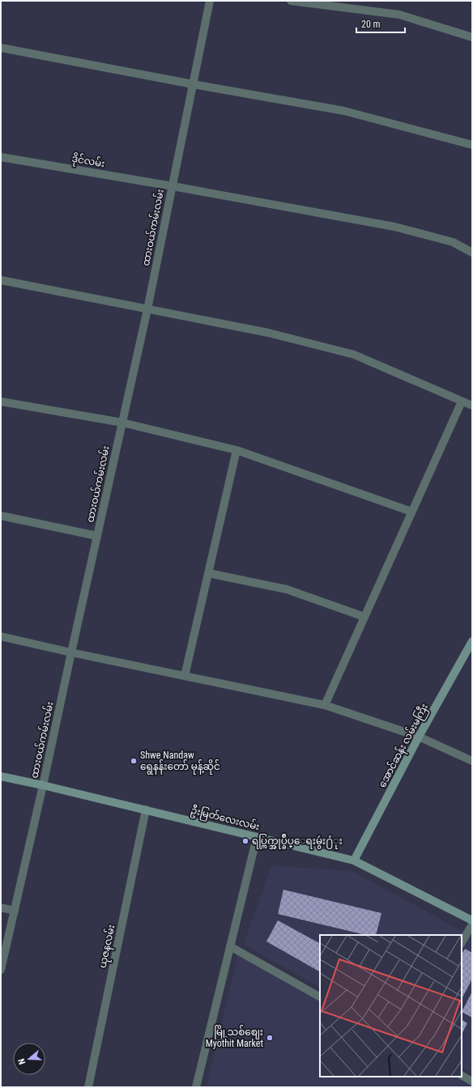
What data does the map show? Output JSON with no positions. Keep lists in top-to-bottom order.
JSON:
{
  "streets": {
    "main road": ["အောင်ဆန်း လမ်းမကြီး", "ဦးမြတ်လေးလမ်း"],
    "street": ["ဒိုင်လမ်း", "ထားဝယ်ကမ်းလမ်း", "ယုဇနလမ်း"]
  },
  "crossings": [
    ["ဒိုင်လမ်း", "ထားဝယ်ကမ်းလမ်း"],
    ["ထားဝယ်ကမ်းလမ်း", "ဦးမြတ်လေးလမ်း"],
    ["အောင်ဆန်း လမ်းမကြီး", "ဦးမြတ်လေးလမ်း"],
    ["ဦးမြတ်လေးလမ်း", "ယုဇနလမ်း"]
  ],
  "places": ["Shwe Nandaw ရွေနန်းတော် မုန့်ဆိုင်", "ရပ္ကြက္အုပ္ခ်ဳပ္ေရးမွဴး႐ံုး", "မြို့သစ်စျေး Myothit Market"],
  "scale_bar": "20 m",
  "north": "left"
}
